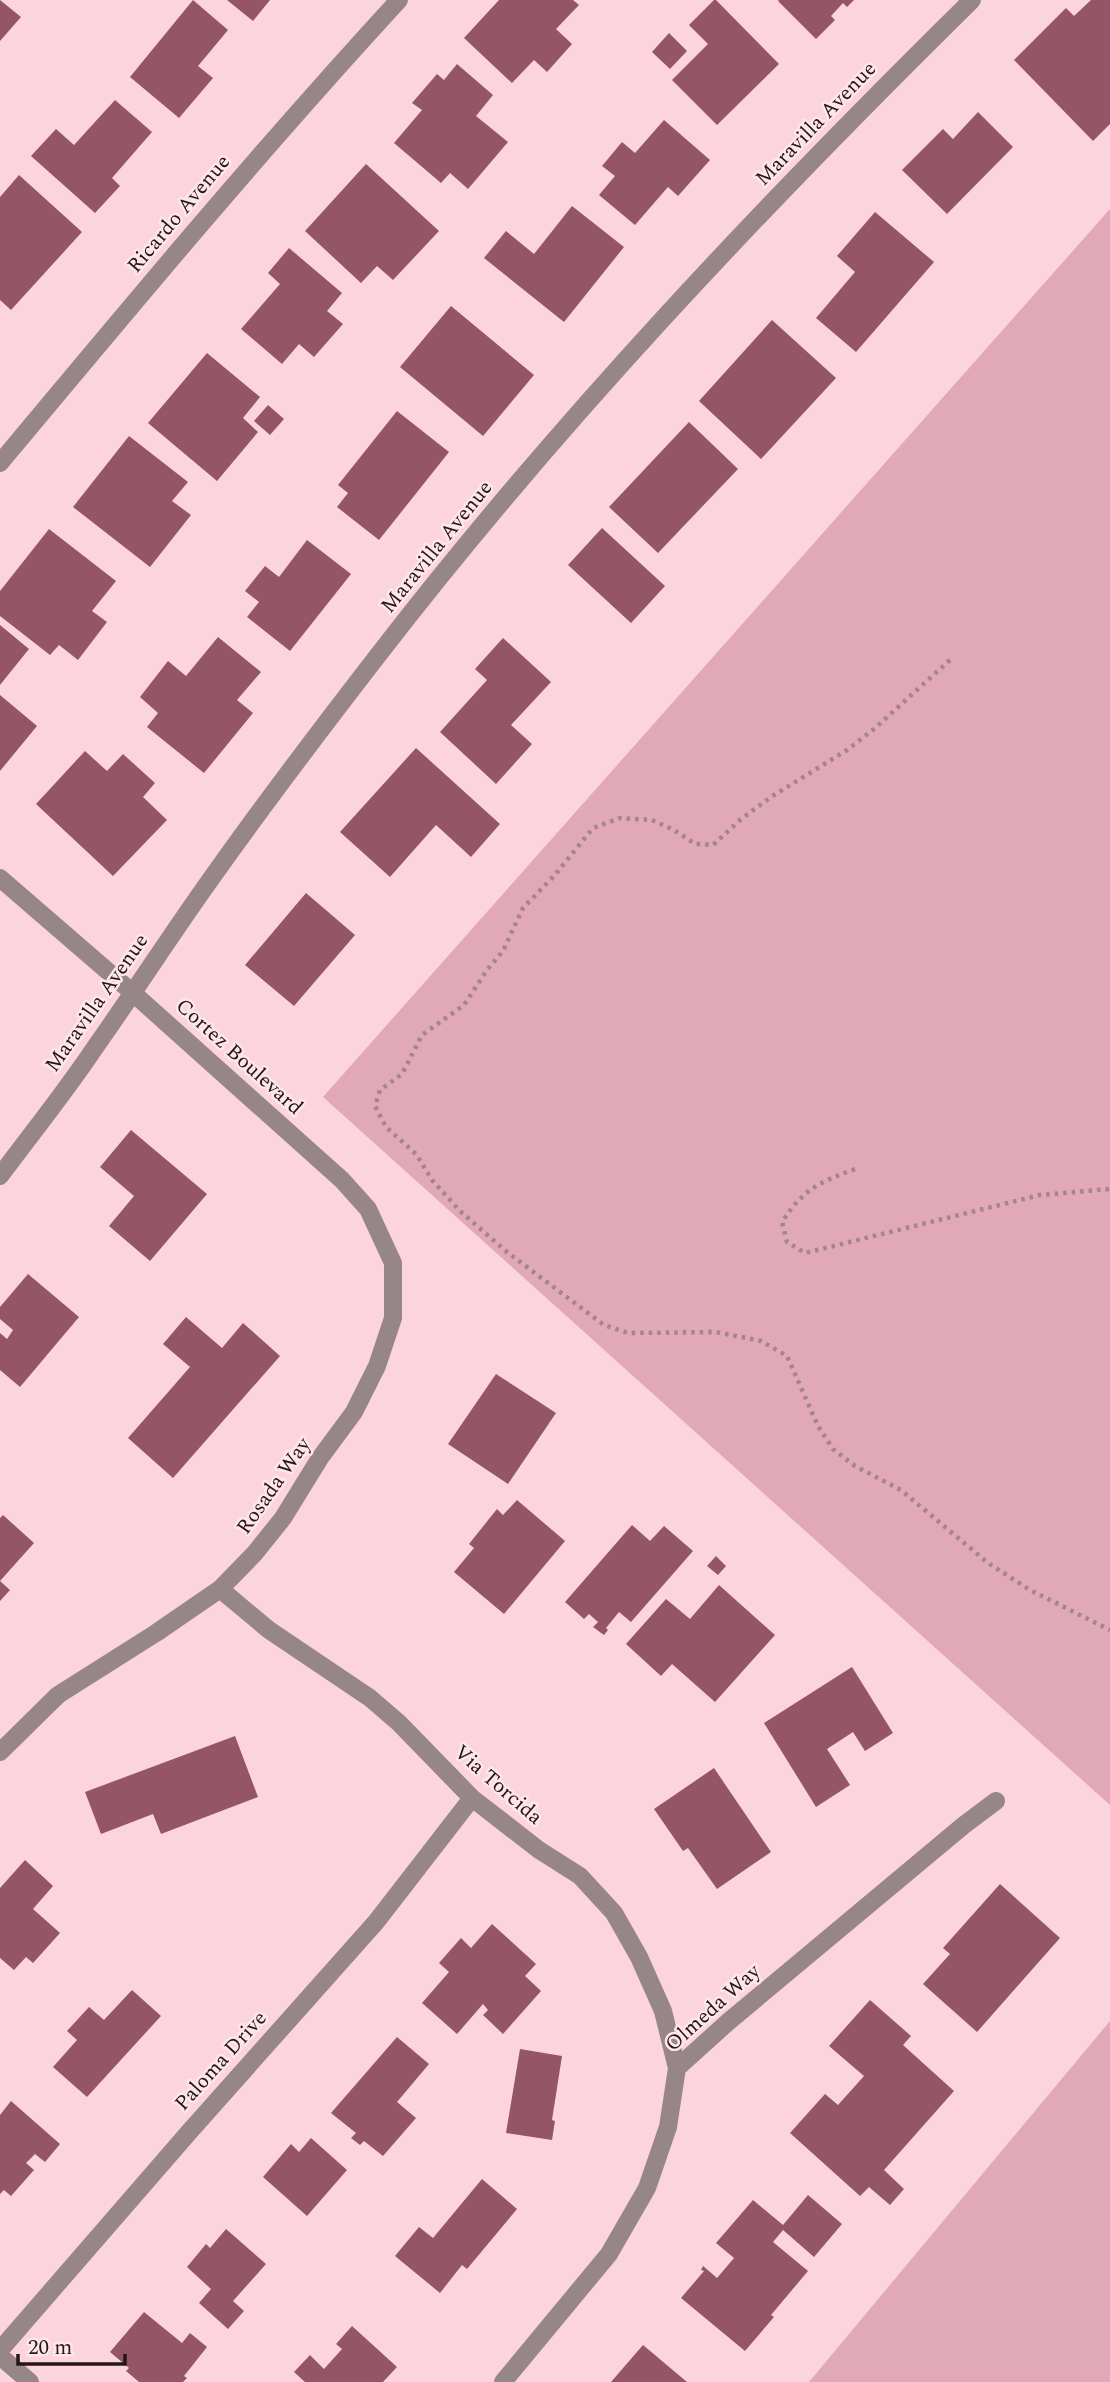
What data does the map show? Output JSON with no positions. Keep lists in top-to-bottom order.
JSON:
{
  "streets": {
    "street": [
      "Maravilla Avenue",
      "Ricardo Avenue",
      "Cortez Boulevard",
      "Rosada Way",
      "Via Torcida",
      "Olmeda Way",
      "Paloma Drive"
    ]
  },
  "crossings": [
    ["Maravilla Avenue", "Cortez Boulevard"],
    ["Cortez Boulevard", "Rosada Way"],
    ["Rosada Way", "Via Torcida"],
    ["Via Torcida", "Olmeda Way"],
    ["Via Torcida", "Paloma Drive"]
  ],
  "scale_bar": "20 m"
}
